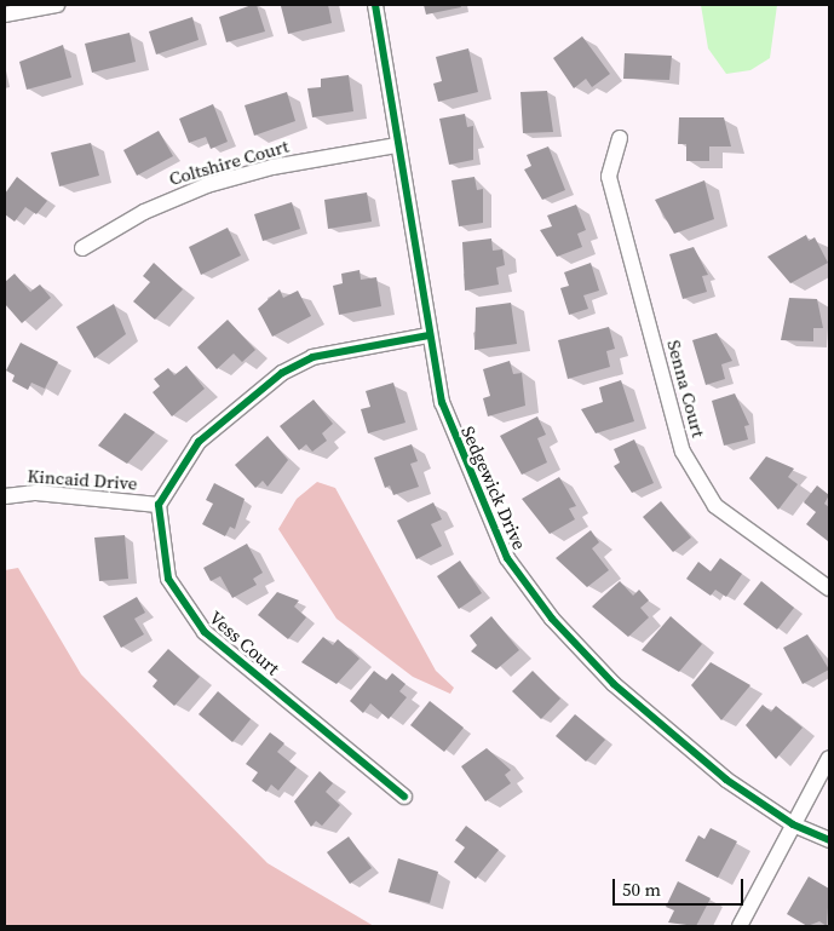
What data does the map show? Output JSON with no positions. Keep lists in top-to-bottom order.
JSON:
{
  "streets": {
    "street": [
      "Coltshire Court",
      "Senna Court",
      "Kincaid Drive",
      "Sedgewick Drive",
      "Vess Court"
    ]
  },
  "crossings": [
    ["Coltshire Court", "Sedgewick Drive"],
    ["Kincaid Drive", "Vess Court"]
  ],
  "scale_bar": "50 m"
}
